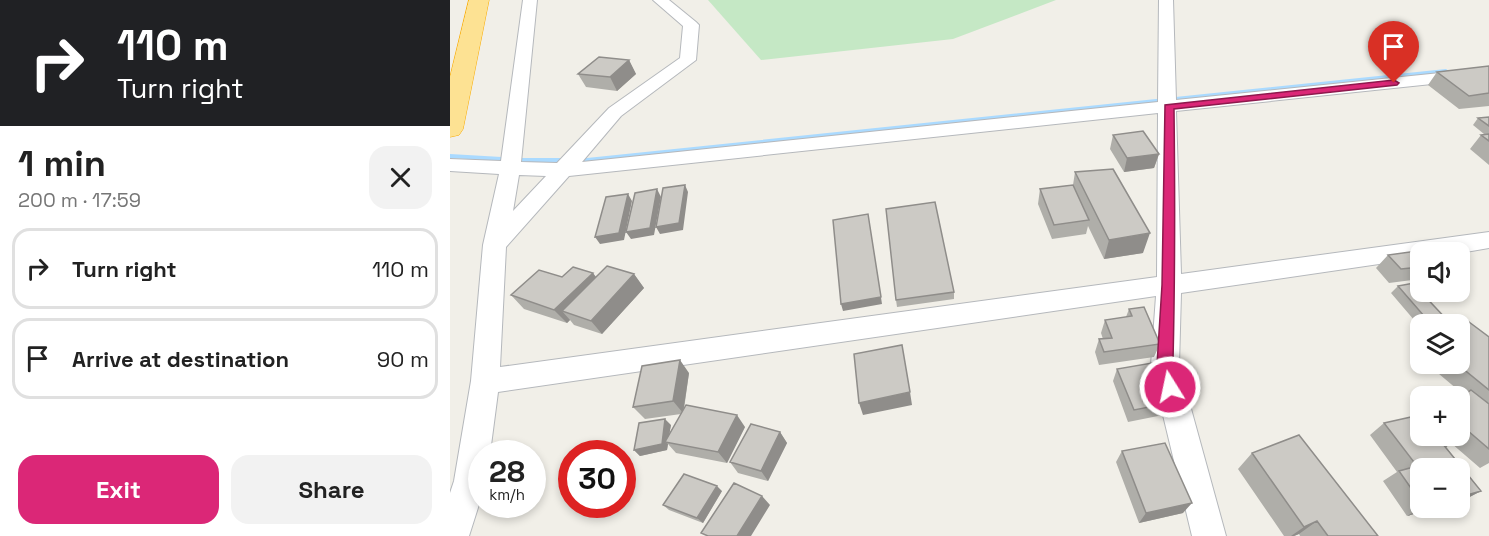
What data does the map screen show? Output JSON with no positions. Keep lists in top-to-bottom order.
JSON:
{
  "page": {
    "turn": ["110 m", "Turn right"],
    "heading": ["1 min", "200 m · 17:59"],
    "list": [
      {
        "name": "Turn right",
        "value": "110 m"
      },
      {
        "name": "Arrive at destination",
        "value": "90 m"
      }
    ],
    "map_buttons": ["+", "−"],
    "speed": "28 km/h",
    "limit": "30",
    "buttons": ["Exit", "Share"]
  }
}
